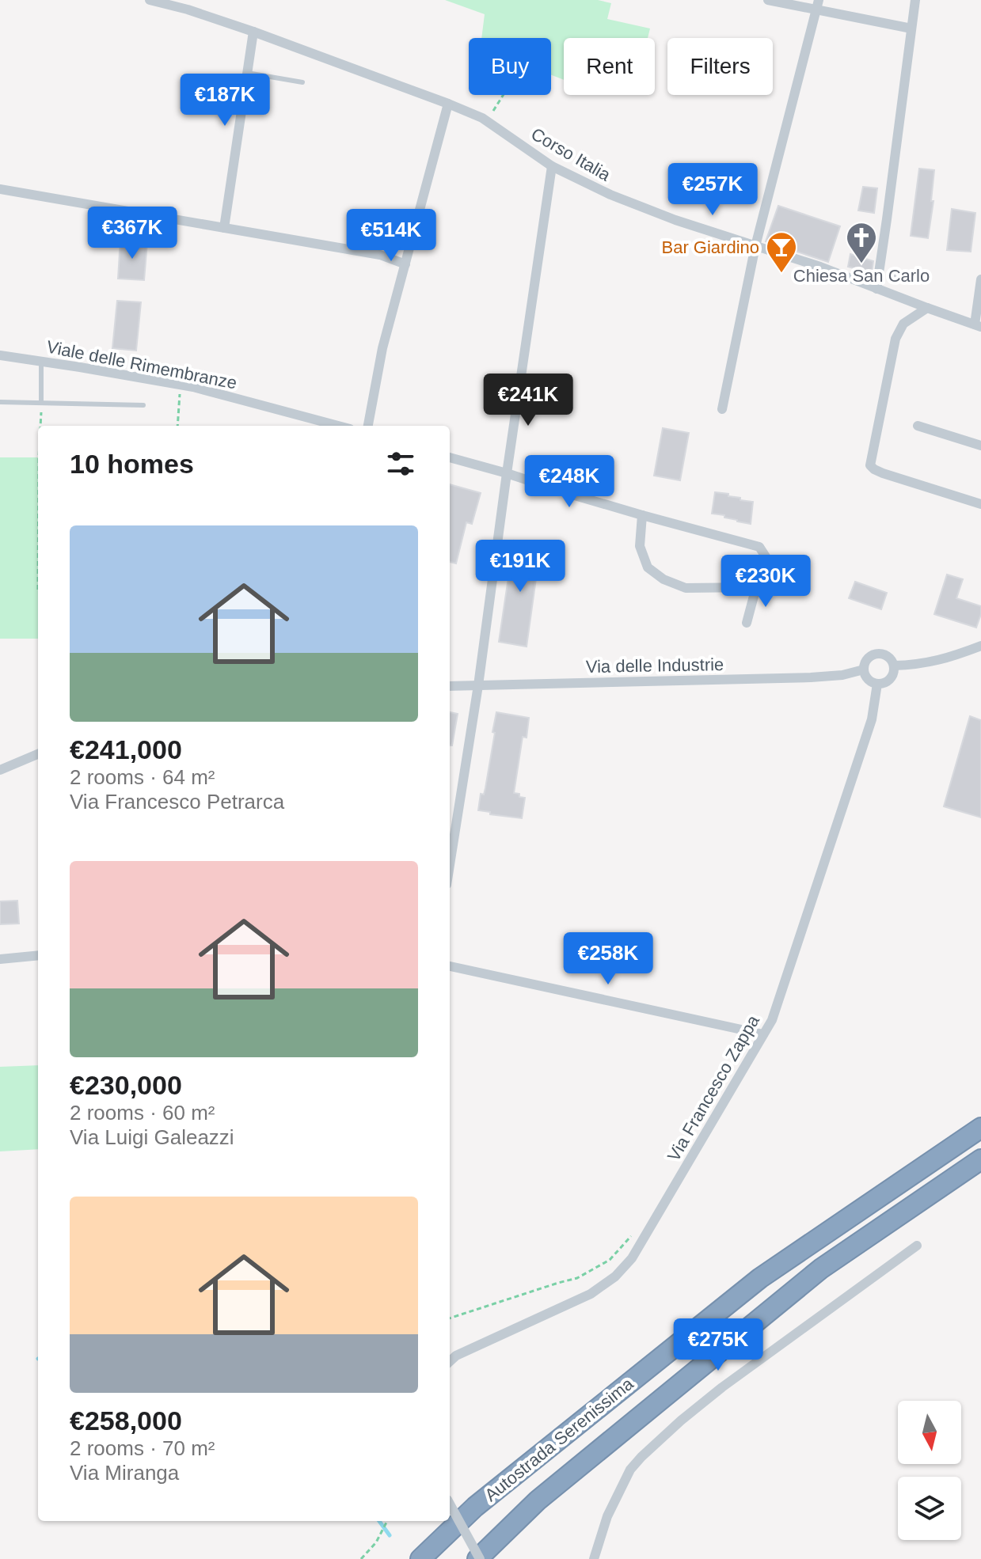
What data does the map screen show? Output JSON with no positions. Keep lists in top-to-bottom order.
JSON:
{
  "streets": {
    "highway": ["Autostrada Serenissima"],
    "street": [
      "Corso Italia",
      "Viale delle Rimembranze",
      "Via delle Industrie",
      "Via Francesco Zappa"
    ]
  },
  "crossings": [
    ["Via delle Industrie", "Via Francesco Zappa"]
  ],
  "places": {
    "church": ["Chiesa San Carlo"],
    "bar": ["Bar Giardino"]
  },
  "north": "bottom",
  "page": {
    "chip": ["Buy", "Rent", "Filters"],
    "price": [
      "€187K",
      "€257K",
      "€367K",
      "€514K",
      "€241K",
      "€248K",
      "€191K",
      "€230K",
      "€258K",
      "€275K"
    ],
    "heading": "10 homes",
    "list": [
      {
        "name": "€241,000",
        "note": "2 rooms · 64 m² · Via Francesco Petrarca"
      },
      {
        "name": "€230,000",
        "note": "2 rooms · 60 m² · Via Luigi Galeazzi"
      },
      {
        "name": "€258,000",
        "note": "2 rooms · 70 m² · Via Miranga"
      }
    ]
  }
}
